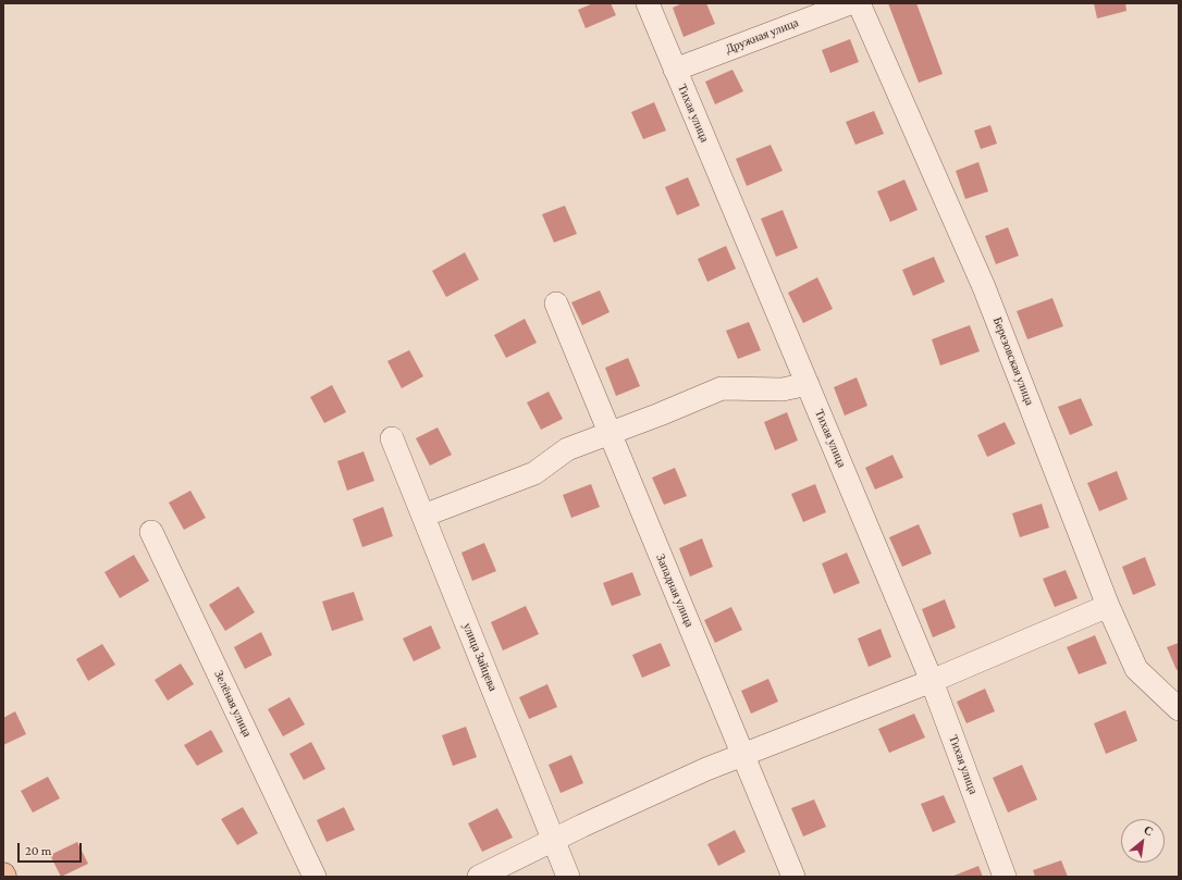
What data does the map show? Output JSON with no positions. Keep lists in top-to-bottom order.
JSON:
{
  "streets": {
    "street": [
      "Дружная улица",
      "Тихая улица",
      "Березовская улица",
      "Западная улица",
      "улица Зайцева",
      "Зелёная улица"
    ]
  },
  "crossings": [
    ["Дружная улица", "Тихая улица"]
  ],
  "scale_bar": "20 m",
  "north": "top right"
}
